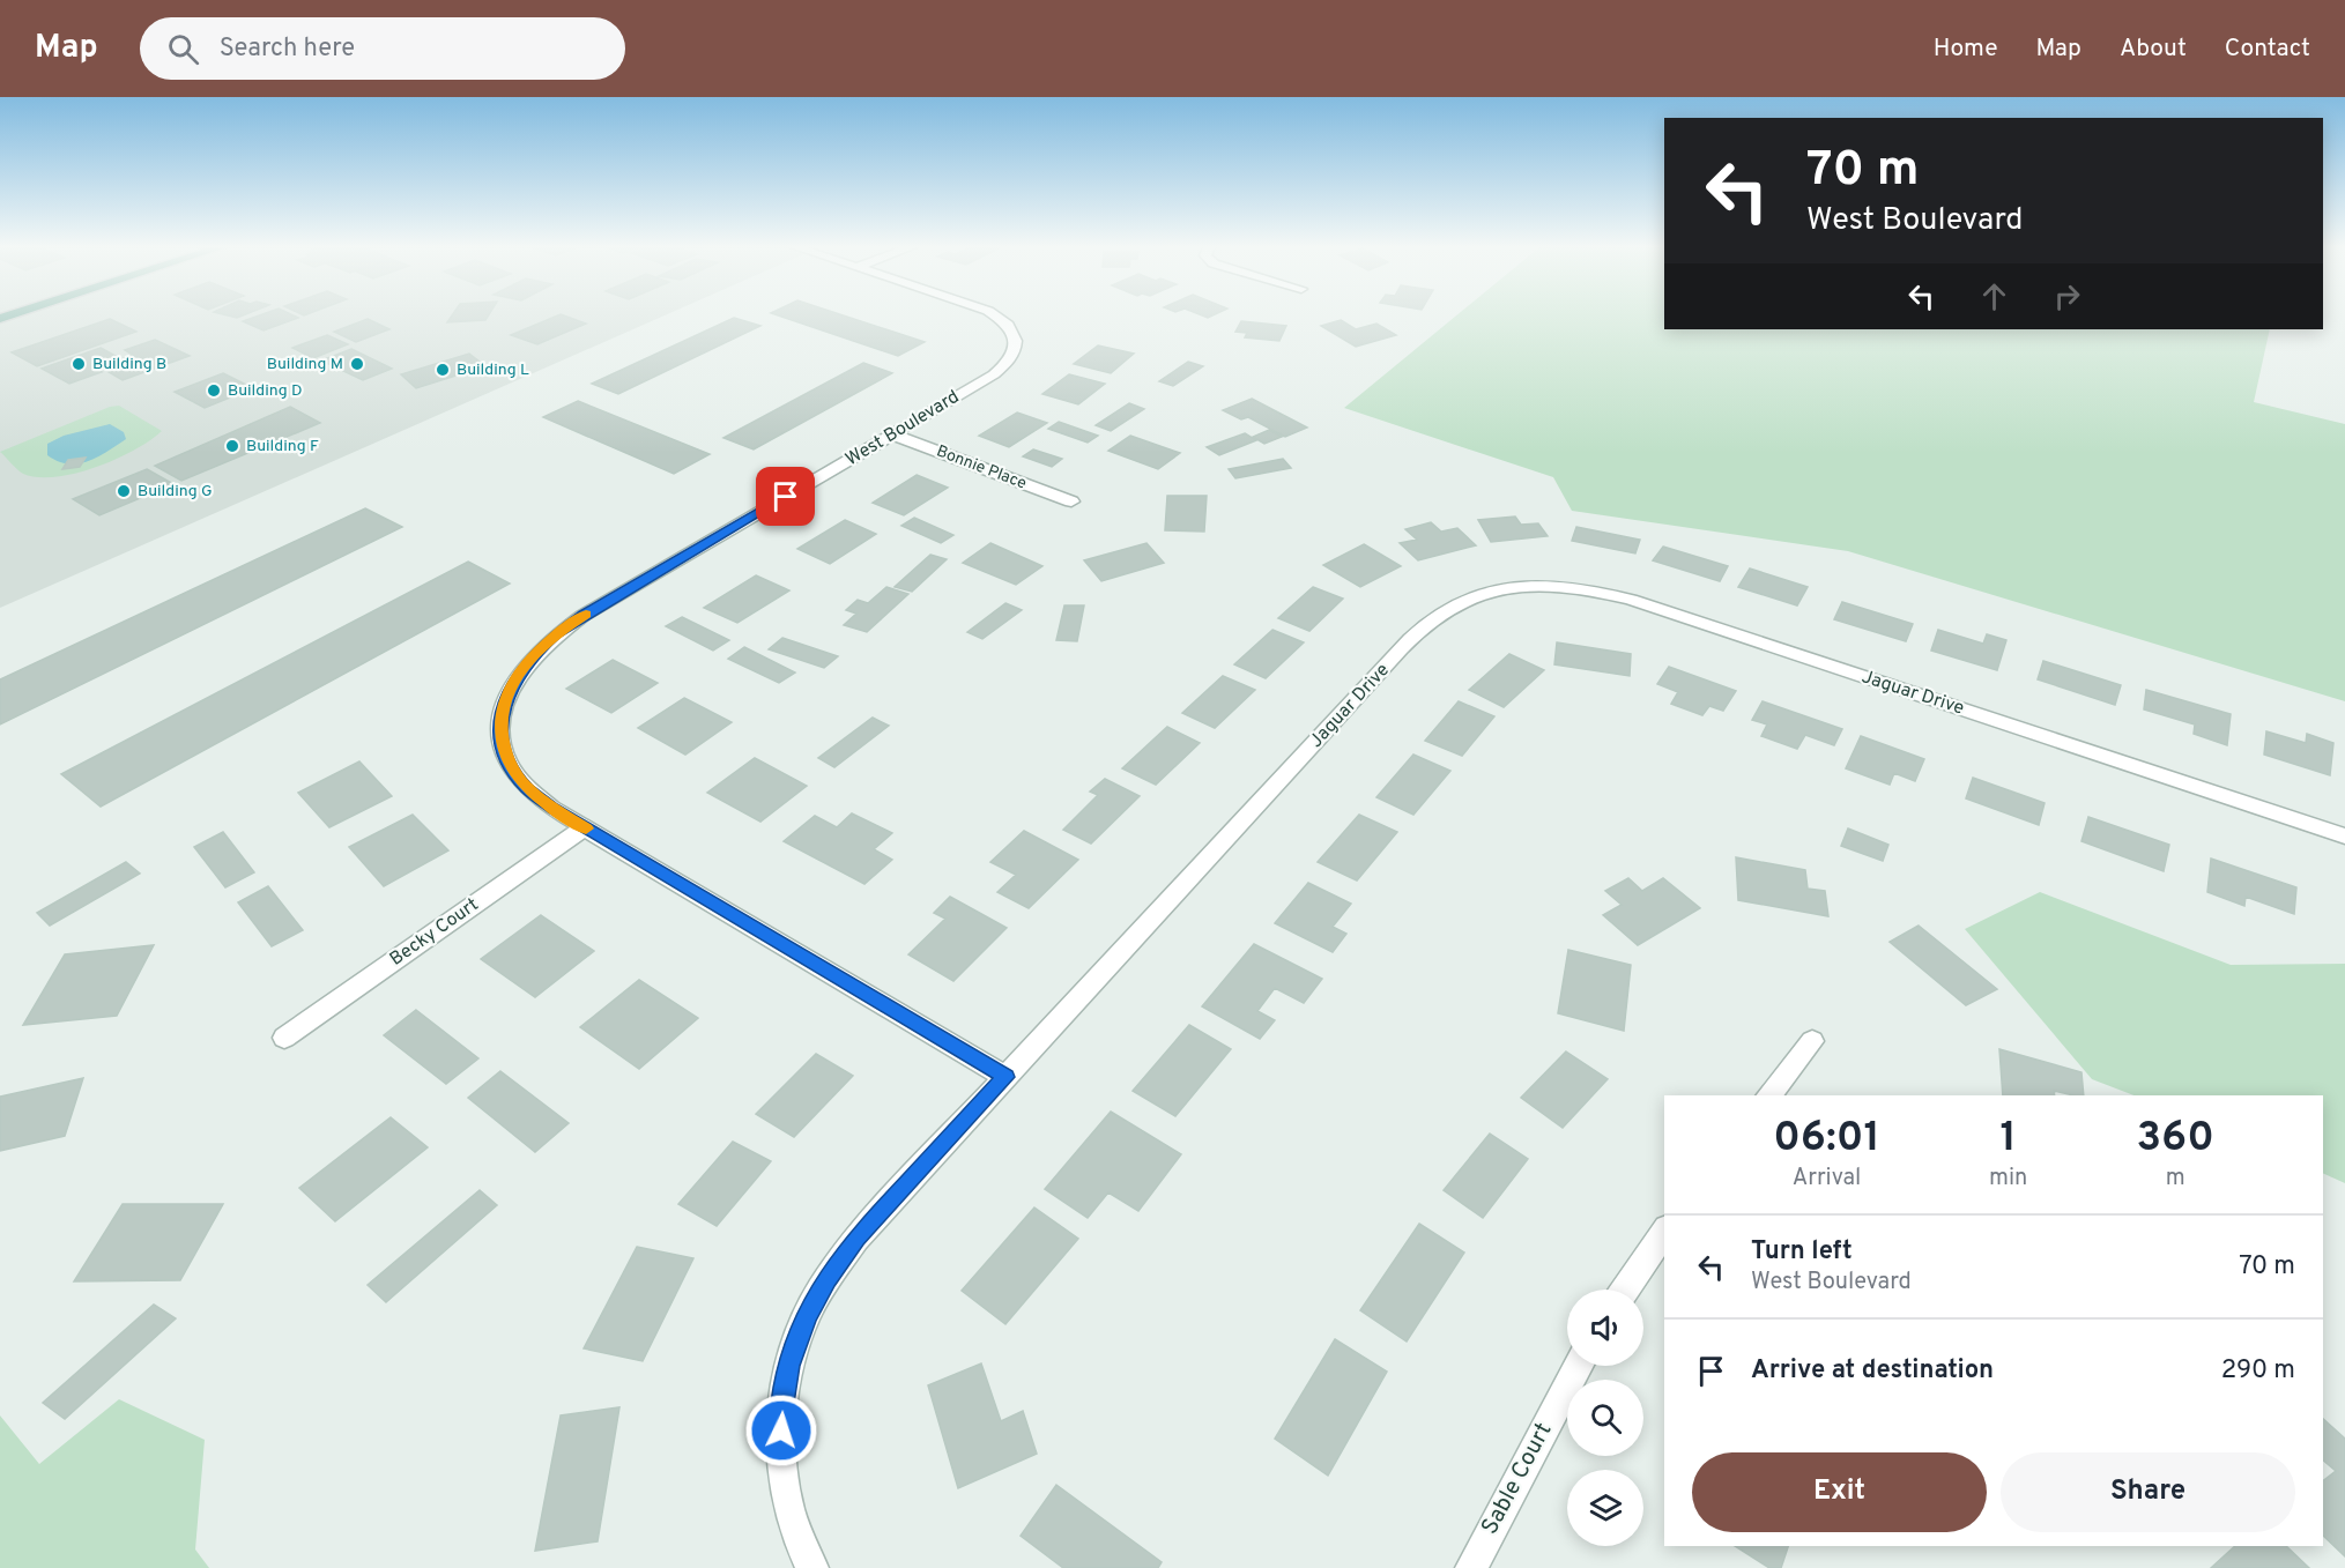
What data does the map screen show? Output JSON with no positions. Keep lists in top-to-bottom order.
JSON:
{
  "streets": {
    "street": [
      "West Boulevard",
      "Bonnie Place",
      "Jaguar Drive",
      "Becky Court",
      "Sable Court"
    ]
  },
  "crossings": [
    ["West Boulevard", "Bonnie Place"],
    ["West Boulevard", "Jaguar Drive"],
    ["West Boulevard", "Becky Court"]
  ],
  "places": [
    "Building B",
    "Building M",
    "Building L",
    "Building D",
    "Building F",
    "Building G"
  ],
  "page": {
    "header": "Map",
    "search": "Search here",
    "nav": [
      "Home",
      "Map",
      "About",
      "Contact"
    ],
    "turn": ["70 m", "West Boulevard"],
    "eta": [
      "06:01",
      "Arrival",
      "1",
      "min",
      "360",
      "m"
    ],
    "list": [
      {
        "name": "Turn left",
        "note": "West Boulevard",
        "value": "70 m"
      },
      {
        "name": "Arrive at destination",
        "value": "290 m"
      }
    ],
    "buttons": ["Exit", "Share"]
  }
}
